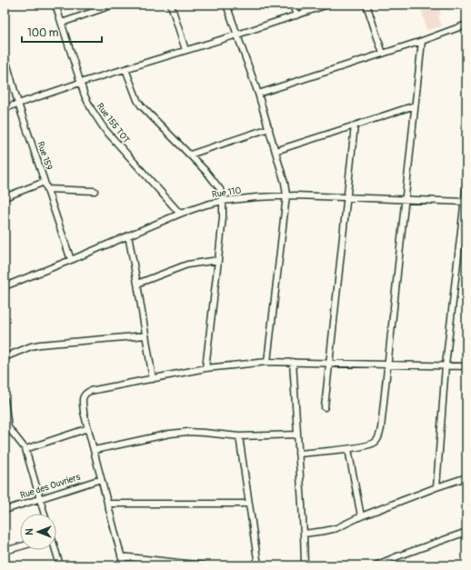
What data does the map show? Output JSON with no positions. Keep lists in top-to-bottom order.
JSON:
{
  "streets": {
    "street": [
      "Rue 155 TOT",
      "Rue 159",
      "Rue 110",
      "Rue des Ouvriers"
    ]
  },
  "crossings": [
    ["Rue 155 TOT", "Rue 110"],
    ["Rue 159", "Rue 110"]
  ],
  "scale_bar": "100 m",
  "north": "left"
}
